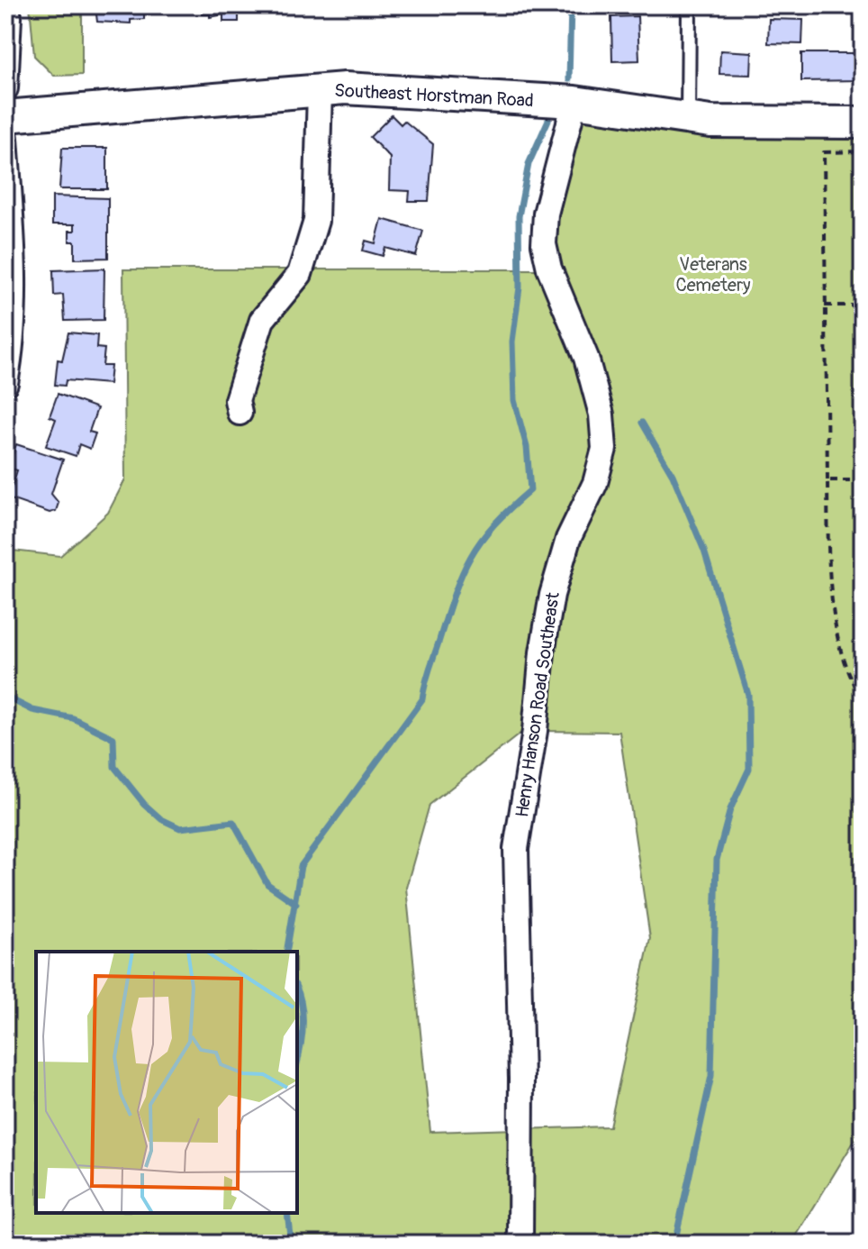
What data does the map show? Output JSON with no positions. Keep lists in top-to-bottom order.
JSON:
{
  "streets": {
    "street": ["Southeast Horstman Road", "Henry Hanson Road Southeast"]
  },
  "crossings": [
    ["Southeast Horstman Road", "Henry Hanson Road Southeast"]
  ],
  "parks": ["Veterans Cemetery"]
}
